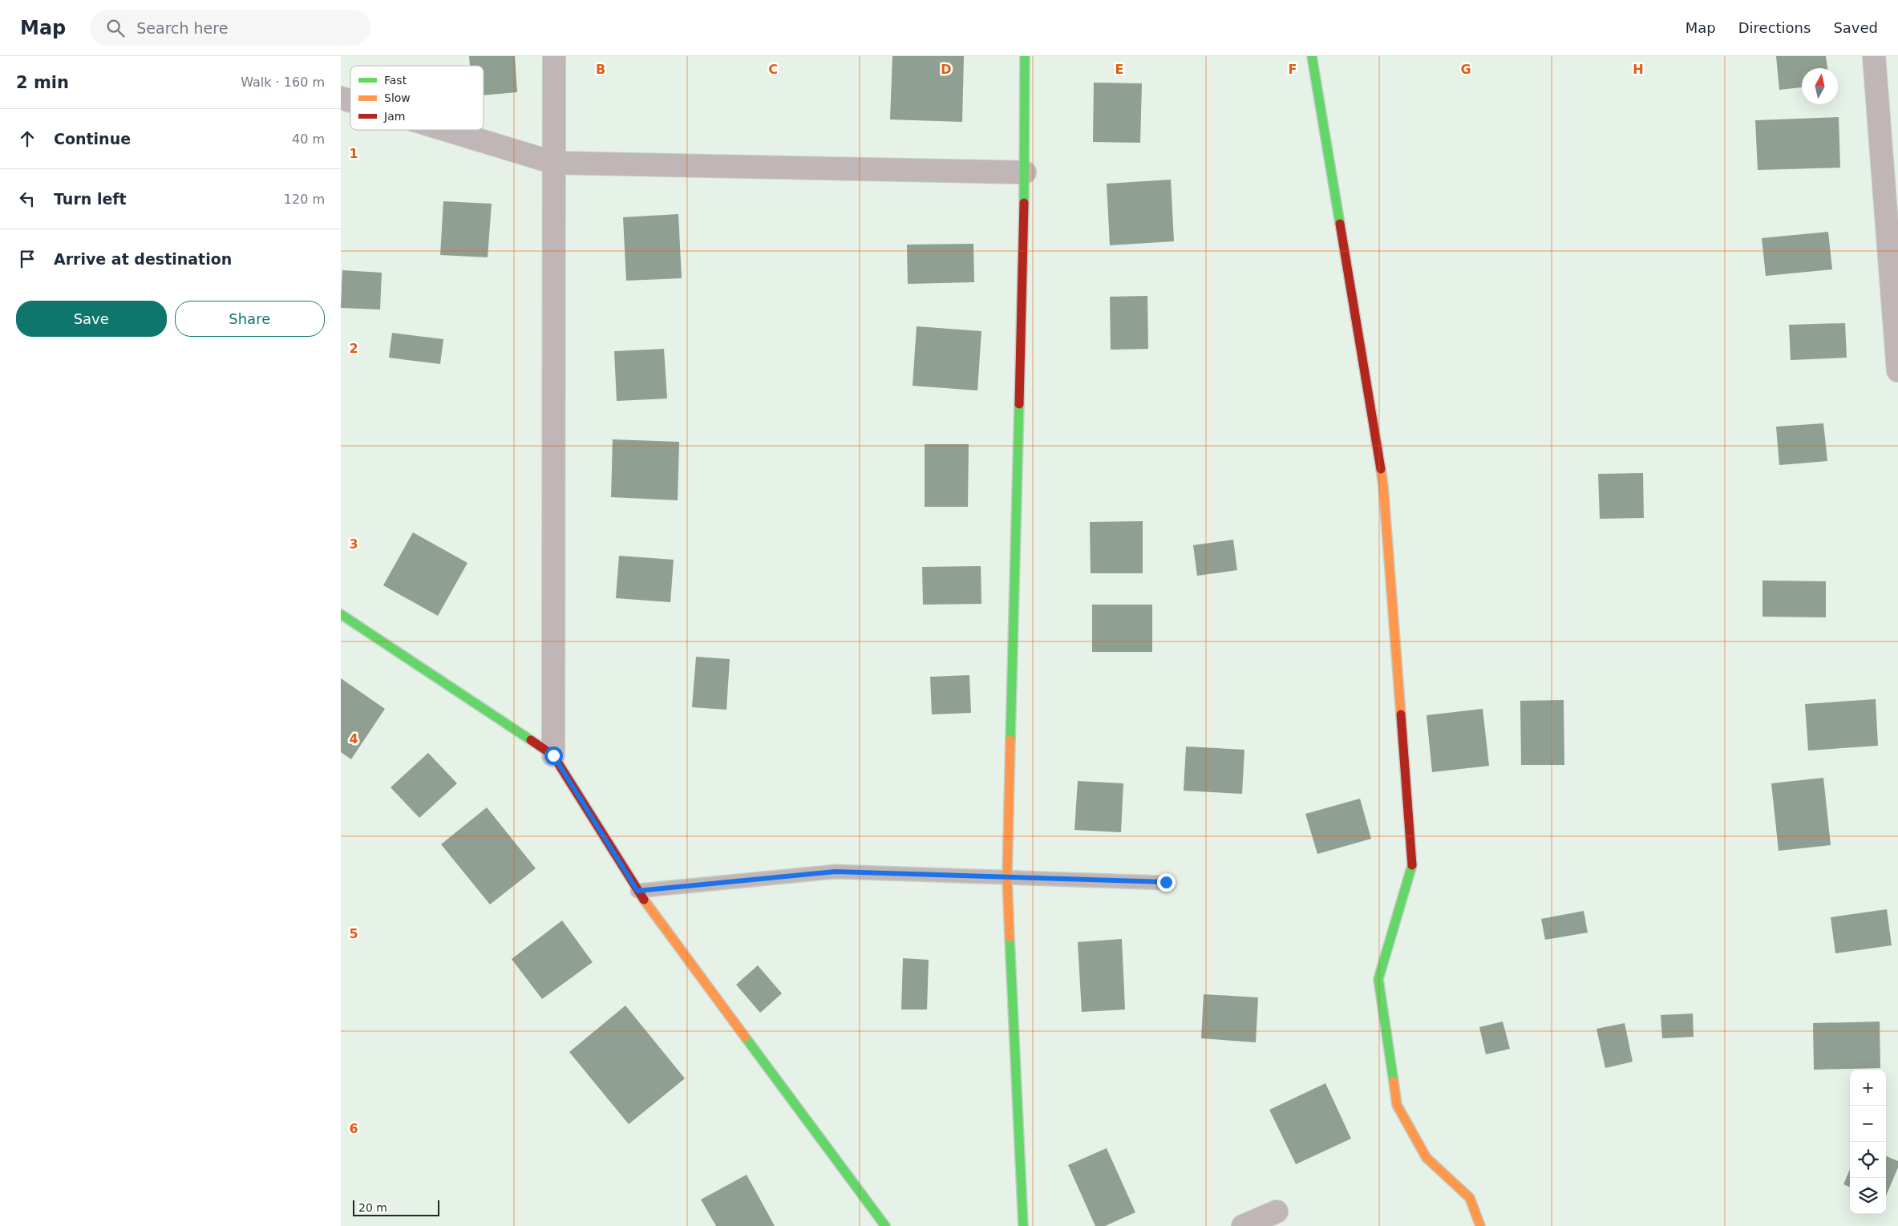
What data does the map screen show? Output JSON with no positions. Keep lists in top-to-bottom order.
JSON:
{
  "legend": ["Fast", "Slow", "Jam"],
  "scale_bar": "20 m",
  "north": "top",
  "page": {
    "header": "Map",
    "search": "Search here",
    "nav": ["Map", "Directions", "Saved"],
    "heading": ["2 min", "Walk · 160 m"],
    "list": [
      ["Continue", "40 m"],
      ["Turn left", "120 m"],
      "Arrive at destination"
    ],
    "buttons": ["Save", "Share"],
    "map_buttons": ["+", "−"],
    "scale": "20 m"
  },
  "grid": {
    "columns": [
      "B",
      "C",
      "D",
      "E",
      "F",
      "G",
      "H"
    ],
    "rows": [
      "1",
      "2",
      "3",
      "4",
      "5",
      "6"
    ]
  }
}
